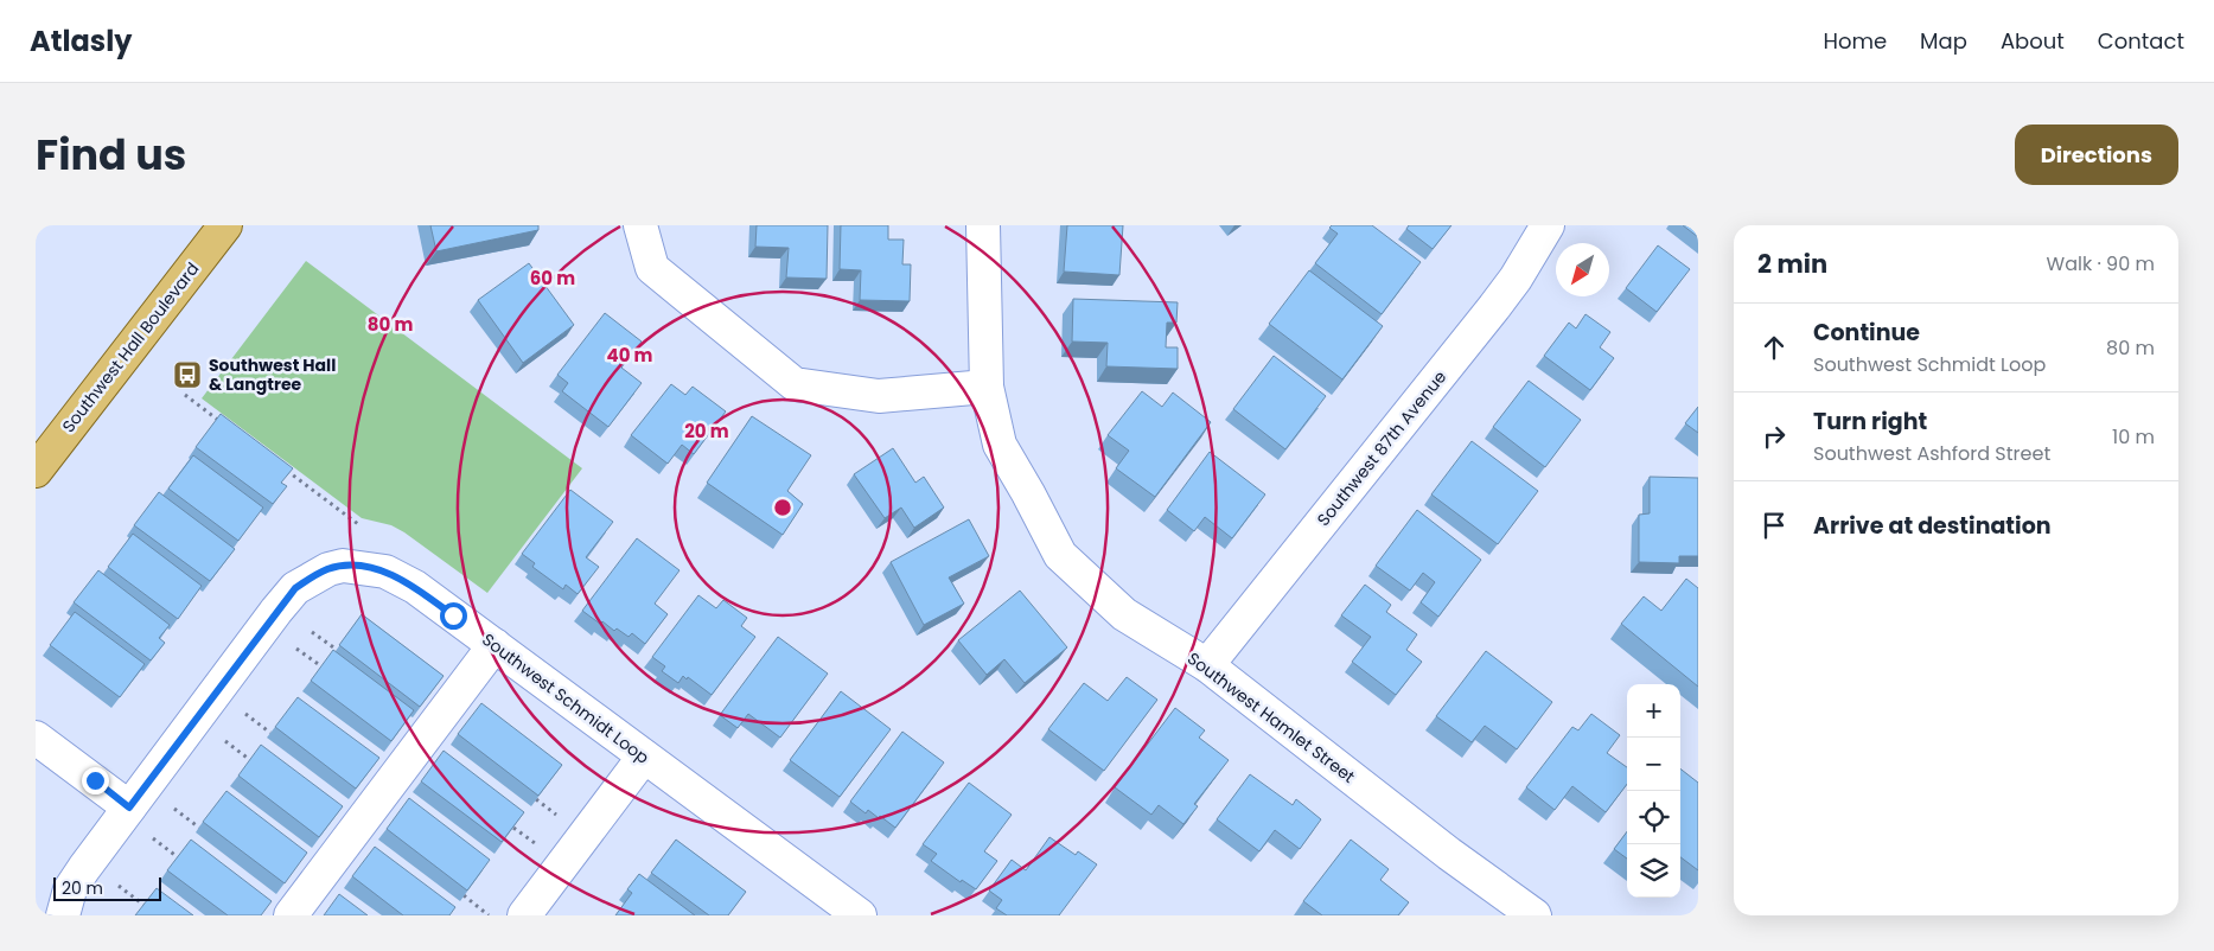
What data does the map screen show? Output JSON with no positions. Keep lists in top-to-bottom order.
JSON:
{
  "streets": {
    "main road": ["Southwest Hall Boulevard"],
    "street": ["Southwest 87th Avenue", "Southwest Schmidt Loop", "Southwest Hamlet Street"]
  },
  "crossings": [
    ["Southwest 87th Avenue", "Southwest Hamlet Street"]
  ],
  "places": {
    "bus stop": ["Southwest Hall & Langtree"]
  },
  "scale_bar": "20 m",
  "north": "bottom left",
  "page": {
    "header": "Atlasly",
    "nav": [
      "Home",
      "Map",
      "About",
      "Contact"
    ],
    "title": "Find us",
    "buttons": "Directions",
    "heading": ["2 min", "Walk · 90 m"],
    "list": [
      ["Continue", "Southwest Schmidt Loop", "80 m"],
      ["Turn right", "Southwest Ashford Street", "10 m"],
      "Arrive at destination"
    ],
    "map_buttons": ["+", "−"],
    "scale": "20 m"
  },
  "rings": [
    "60 m",
    "80 m",
    "40 m",
    "20 m"
  ]
}
